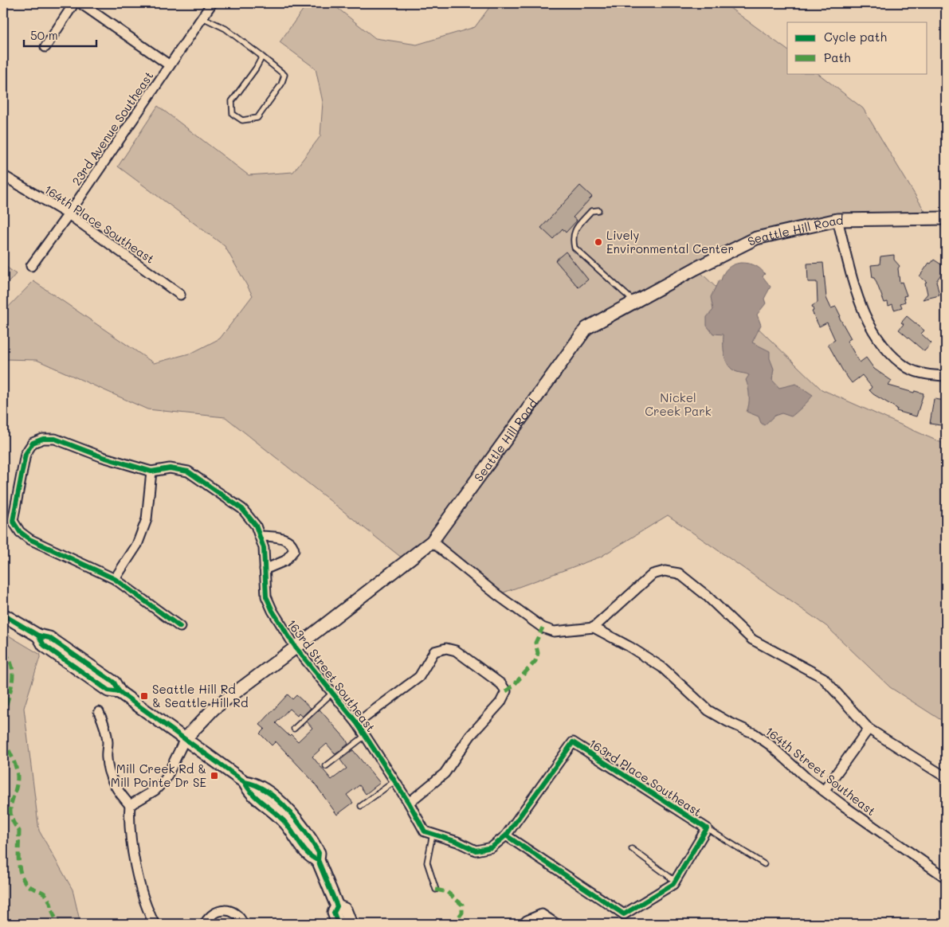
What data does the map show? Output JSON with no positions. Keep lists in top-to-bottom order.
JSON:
{
  "streets": {
    "street": [
      "23rd Avenue Southeast",
      "164th Place Southeast",
      "Seattle Hill Road",
      "163rd Street Southeast",
      "164th Street Southeast",
      "163rd Place Southeast"
    ]
  },
  "crossings": [
    ["23rd Avenue Southeast", "164th Place Southeast"],
    ["Seattle Hill Road", "163rd Street Southeast"],
    ["163rd Street Southeast", "163rd Place Southeast"]
  ],
  "parks": ["Nickel Creek Park"],
  "places": {
    "other": ["Lively Environmental Center"],
    "transit": ["Seattle Hill Rd & Seattle Hill Rd", "Mill Creek Rd & Mill Pointe Dr SE"]
  },
  "legend": ["Cycle path", "Path"],
  "scale_bar": "50 m"
}
